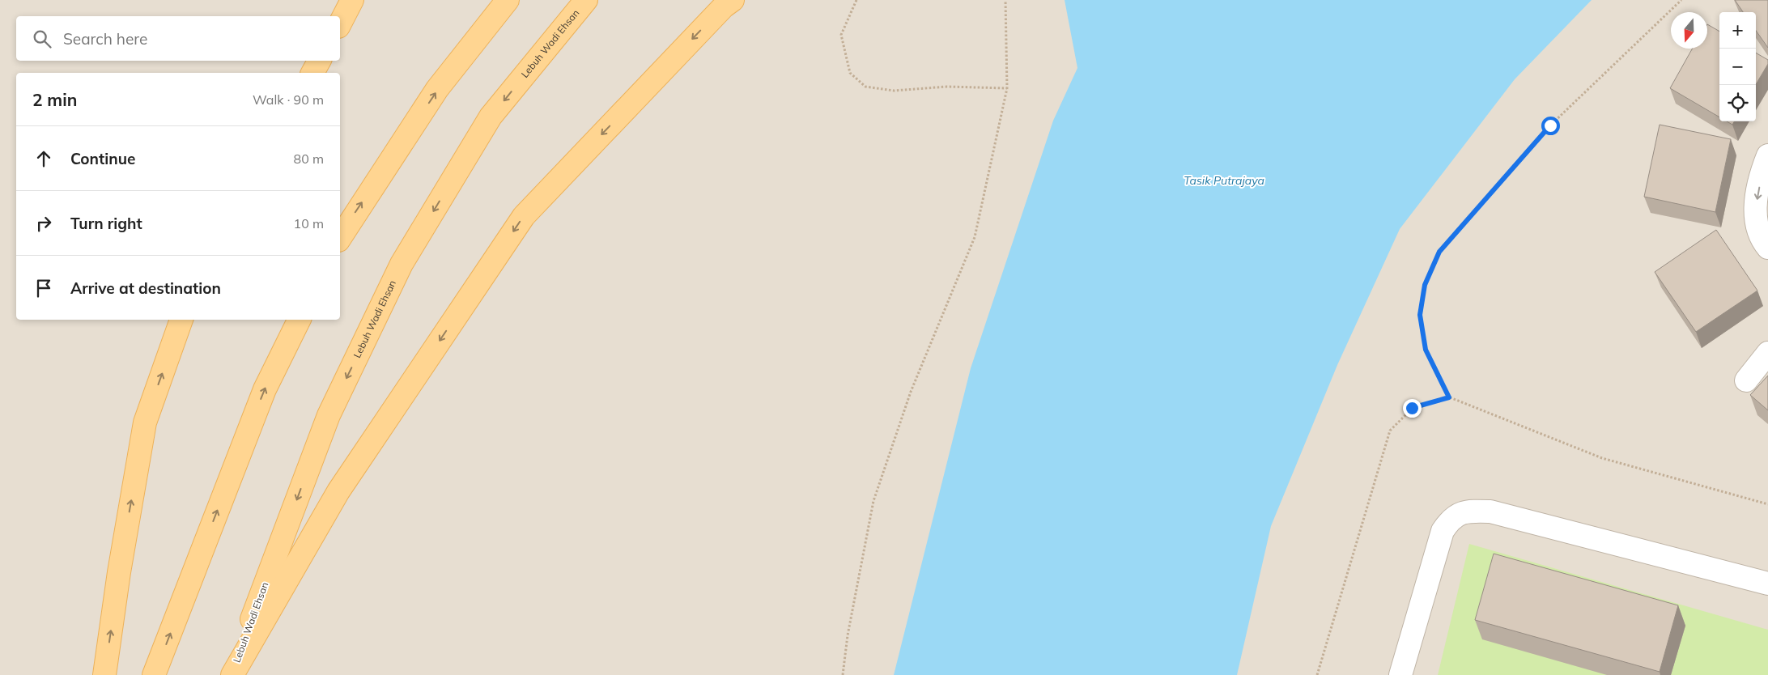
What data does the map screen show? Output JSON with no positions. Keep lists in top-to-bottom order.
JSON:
{
  "streets": {
    "main road": ["Lebuh Wadi Ehsan"]
  },
  "water": ["Tasik Putrajaya"],
  "north": "bottom",
  "page": {
    "map_buttons": ["+", "−"],
    "search": "Search here",
    "heading": ["2 min", "Walk · 90 m"],
    "list": [
      ["Continue", "80 m"],
      ["Turn right", "10 m"],
      "Arrive at destination"
    ]
  }
}
